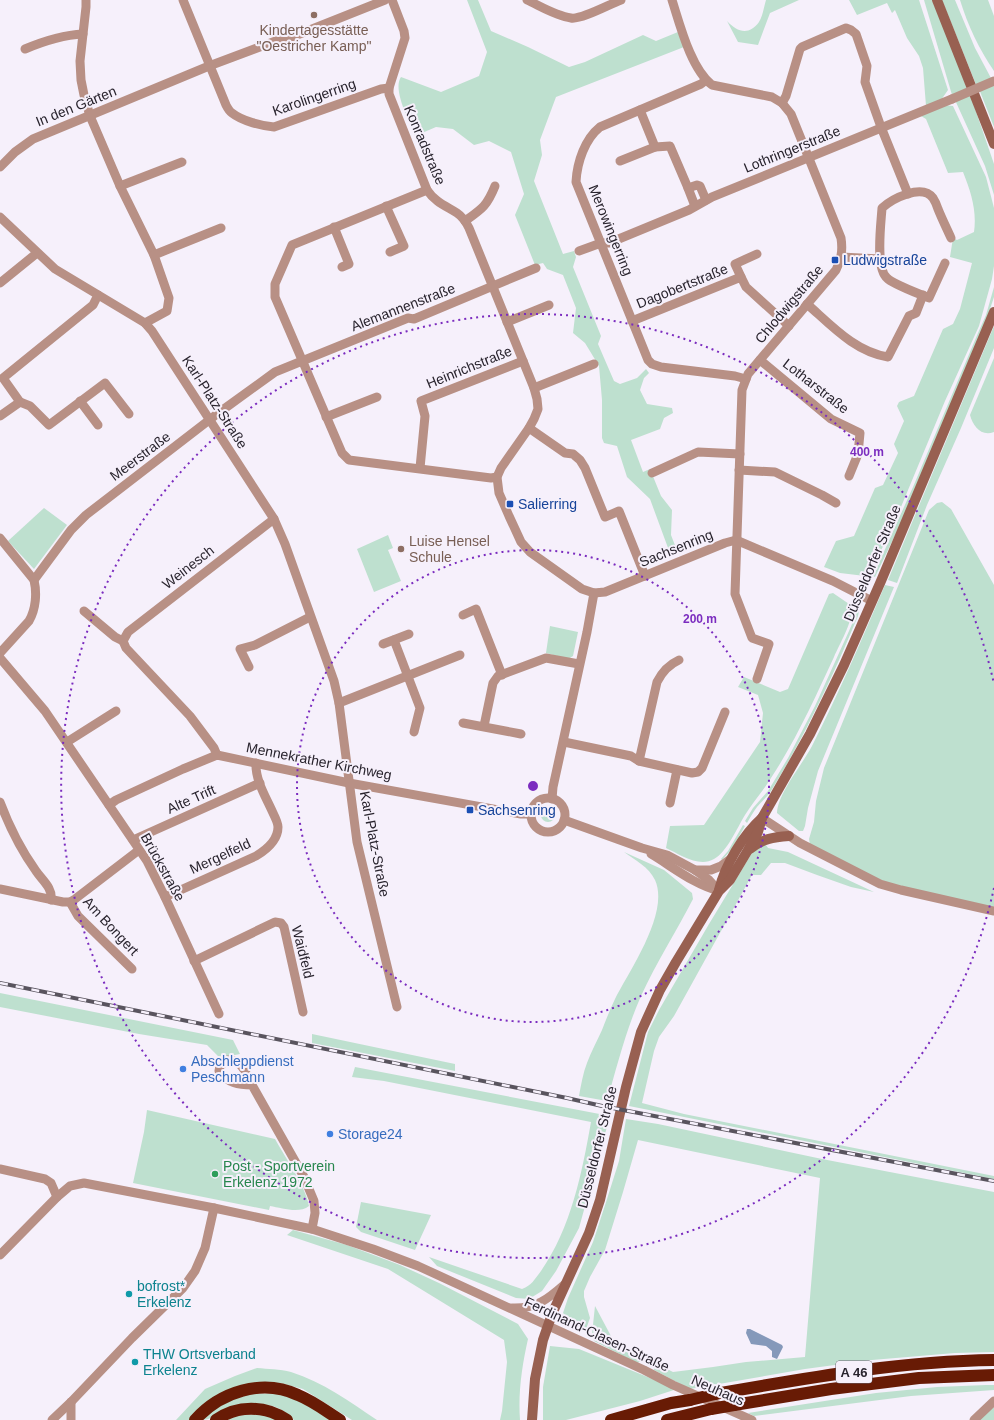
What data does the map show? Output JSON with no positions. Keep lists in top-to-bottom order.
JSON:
{
  "streets": {
    "highway": ["A 46"],
    "main road": ["Düsseldorfer Straße"],
    "street": [
      "Karolingerring",
      "In den Gärten",
      "Konradstraße",
      "Lothringerstraße",
      "Merowingerring",
      "Dagobertstraße",
      "Chlodwigstraße",
      "Alemannenstraße",
      "Heinrichstraße",
      "Lotharstraße",
      "Karl-Platz-Straße",
      "Meerstraße",
      "Sachsenring",
      "Weinesch",
      "Mennekrather Kirchweg",
      "Alte Trift",
      "Mergelfeld",
      "Brückstraße",
      "Am Bongert",
      "Waidfeld",
      "Ferdinand-Clasen-Straße",
      "Neuhaus"
    ]
  },
  "crossings": [
    ["Karolingerring", "In den Gärten"],
    ["Karolingerring", "Konradstraße"],
    ["Konradstraße", "Alemannenstraße"],
    ["Konradstraße", "Heinrichstraße"],
    ["Lothringerstraße", "Merowingerring"],
    ["Lothringerstraße", "Chlodwigstraße"],
    ["Merowingerring", "Dagobertstraße"],
    ["Merowingerring", "Chlodwigstraße"],
    ["Dagobertstraße", "Chlodwigstraße"],
    ["Chlodwigstraße", "Lotharstraße"],
    ["Chlodwigstraße", "Sachsenring"],
    ["Alemannenstraße", "Meerstraße"],
    ["Karl-Platz-Straße", "Meerstraße"],
    ["Karl-Platz-Straße", "Weinesch"],
    ["Karl-Platz-Straße", "Mennekrather Kirchweg"],
    ["Düsseldorfer Straße", "Ferdinand-Clasen-Straße"],
    ["Mennekrather Kirchweg", "Mergelfeld"],
    ["Alte Trift", "Mergelfeld"],
    ["Alte Trift", "Brückstraße"],
    ["Mergelfeld", "Brückstraße"],
    ["Brückstraße", "Waidfeld"],
    ["Ferdinand-Clasen-Straße", "Neuhaus"]
  ],
  "places": {
    "other": [
      "Kindertagesstätte \"Oestricher Kamp\"",
      "Luise Hensel Schule",
      "Abschleppdienst Peschmann",
      "Storage24",
      "Post - Sportverein Erkelenz 1972",
      "bofrost* Erkelenz",
      "THW Ortsverband Erkelenz"
    ],
    "transit": ["Ludwigstraße", "Salierring", "Sachsenring"]
  },
  "rings": ["400 m", "200 m"]
}
